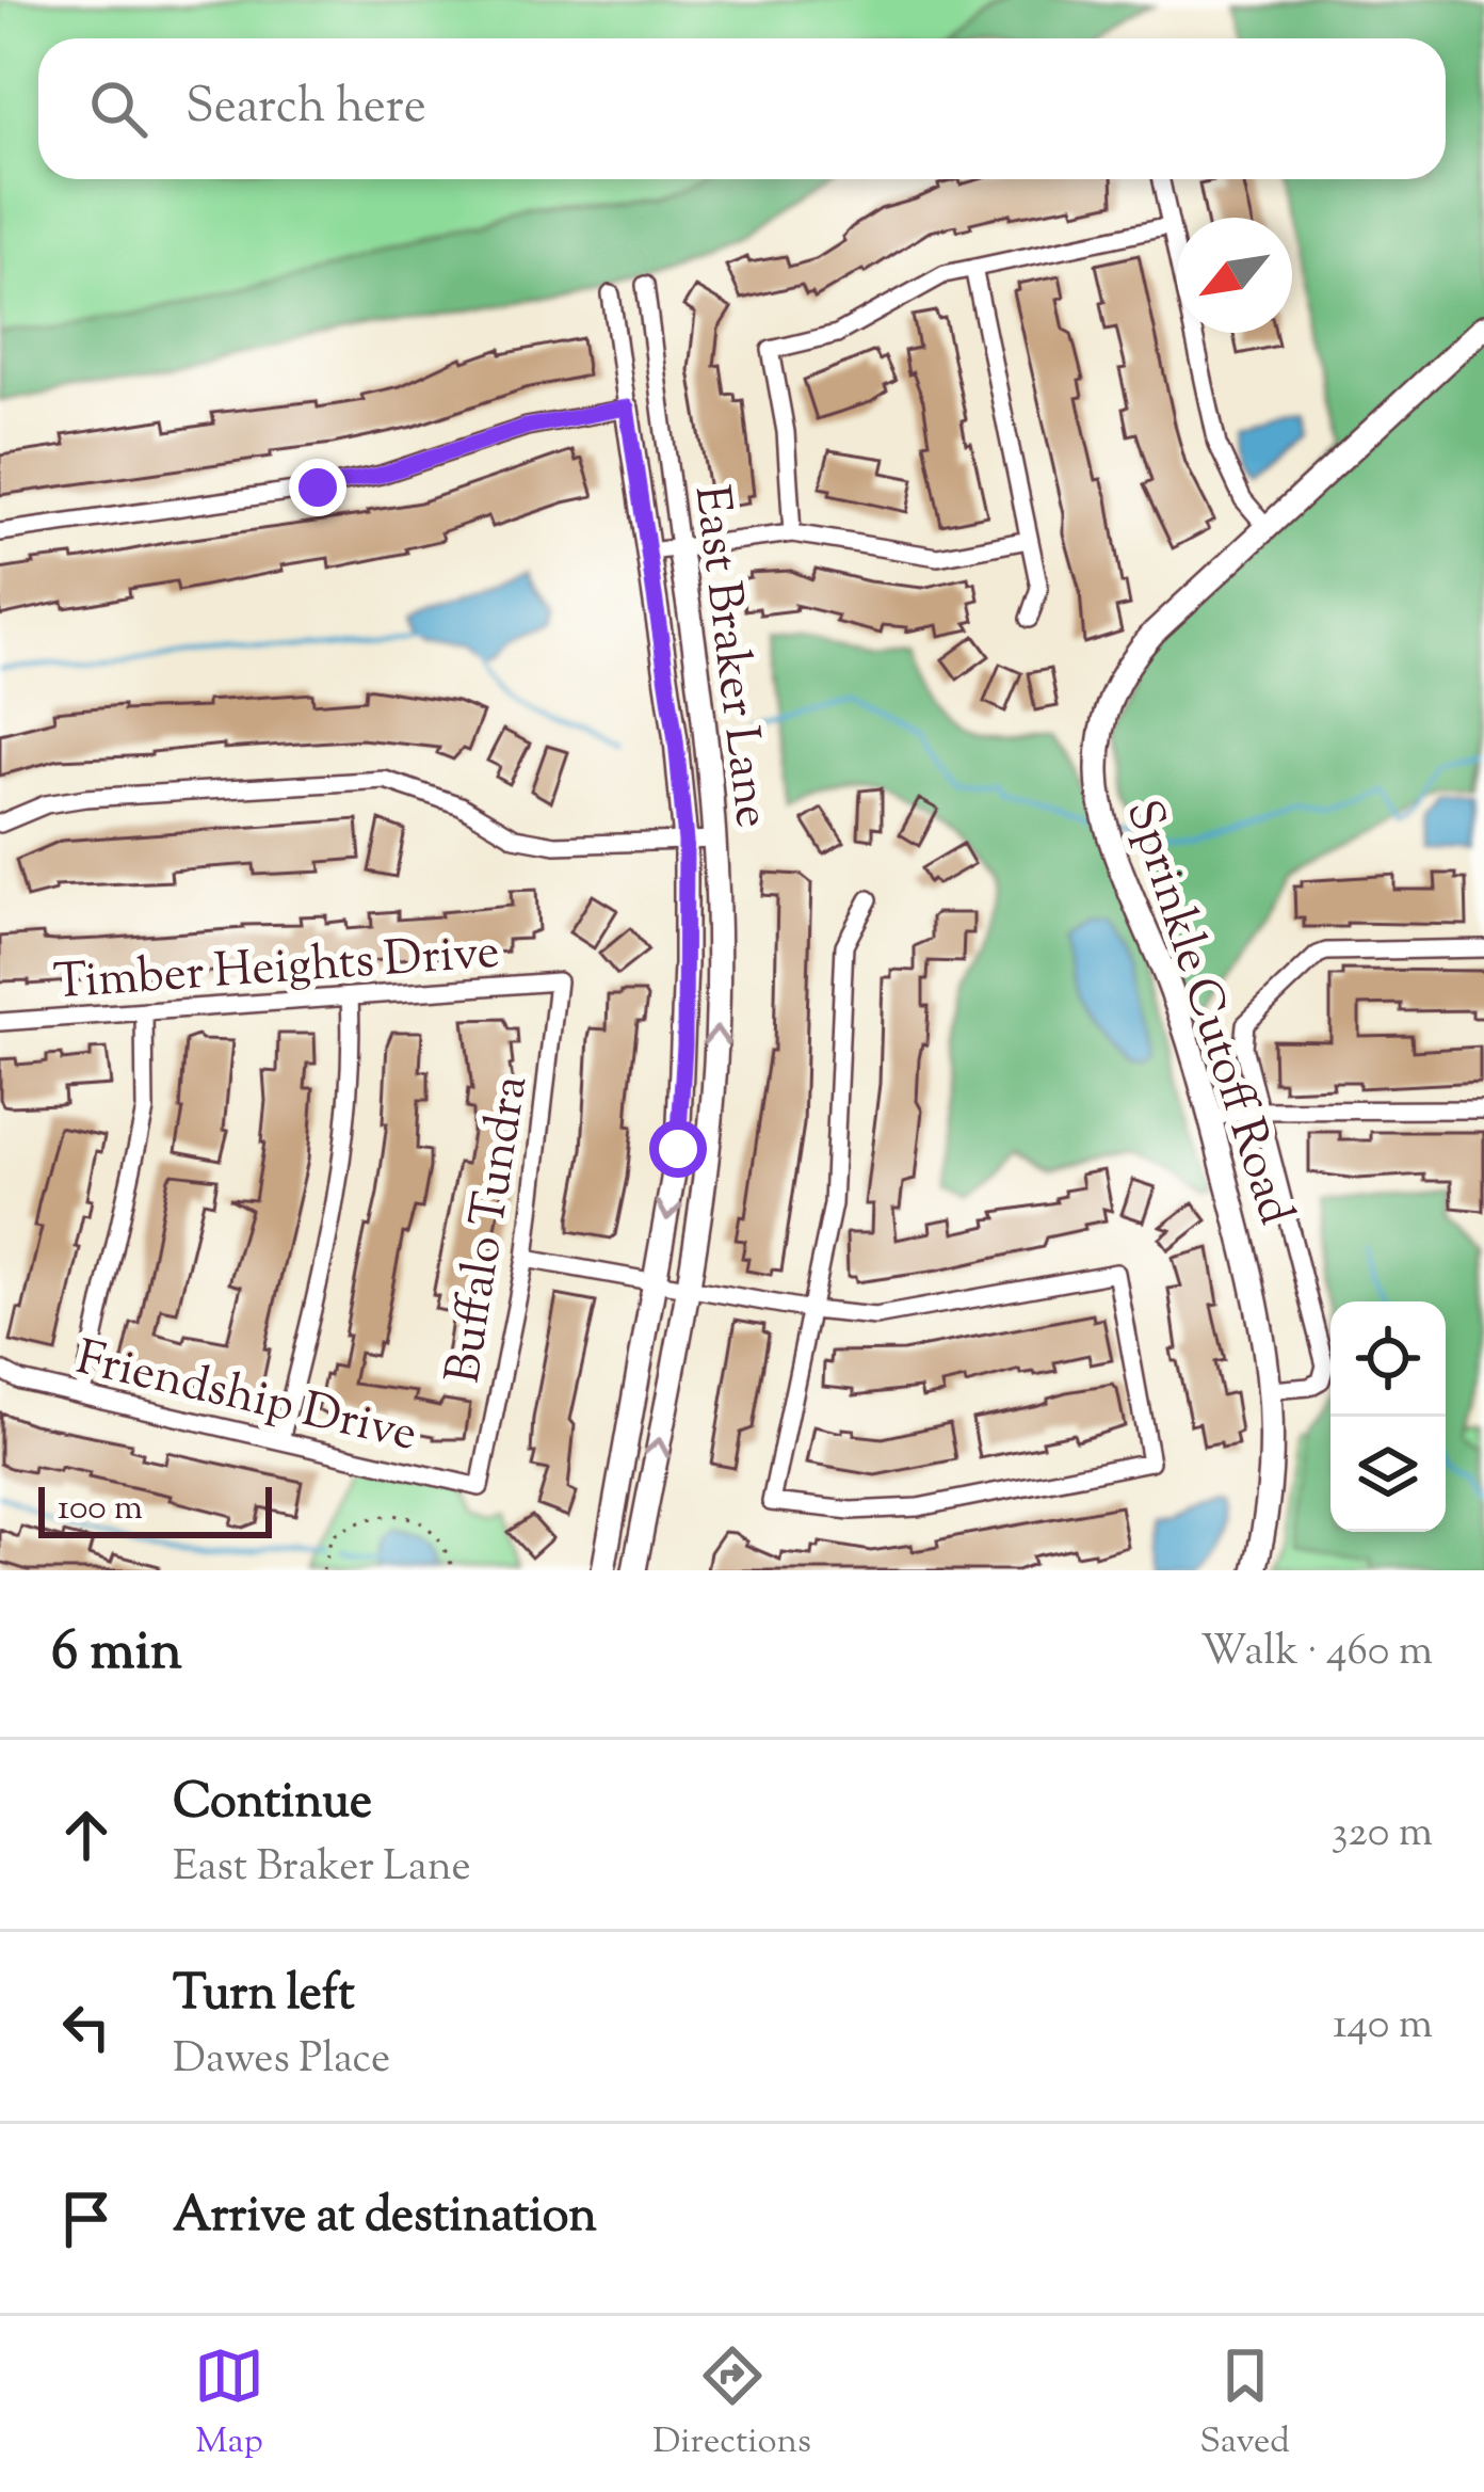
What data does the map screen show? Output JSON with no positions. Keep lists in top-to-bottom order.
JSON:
{
  "streets": {
    "street": [
      "East Braker Lane",
      "Timber Heights Drive",
      "Sprinkle Cutoff Road",
      "Buffalo Tundra",
      "Friendship Drive"
    ]
  },
  "crossings": [
    ["Timber Heights Drive", "Buffalo Tundra"],
    ["Buffalo Tundra", "Friendship Drive"]
  ],
  "scale_bar": "100 m",
  "north": "bottom left",
  "page": {
    "search": "Search here",
    "scale": "100 m",
    "heading": ["6 min", "Walk · 460 m"],
    "list": [
      ["Continue", "East Braker Lane", "320 m"],
      ["Turn left", "Dawes Place", "140 m"],
      "Arrive at destination"
    ],
    "nav": ["Map", "Directions", "Saved"]
  }
}
